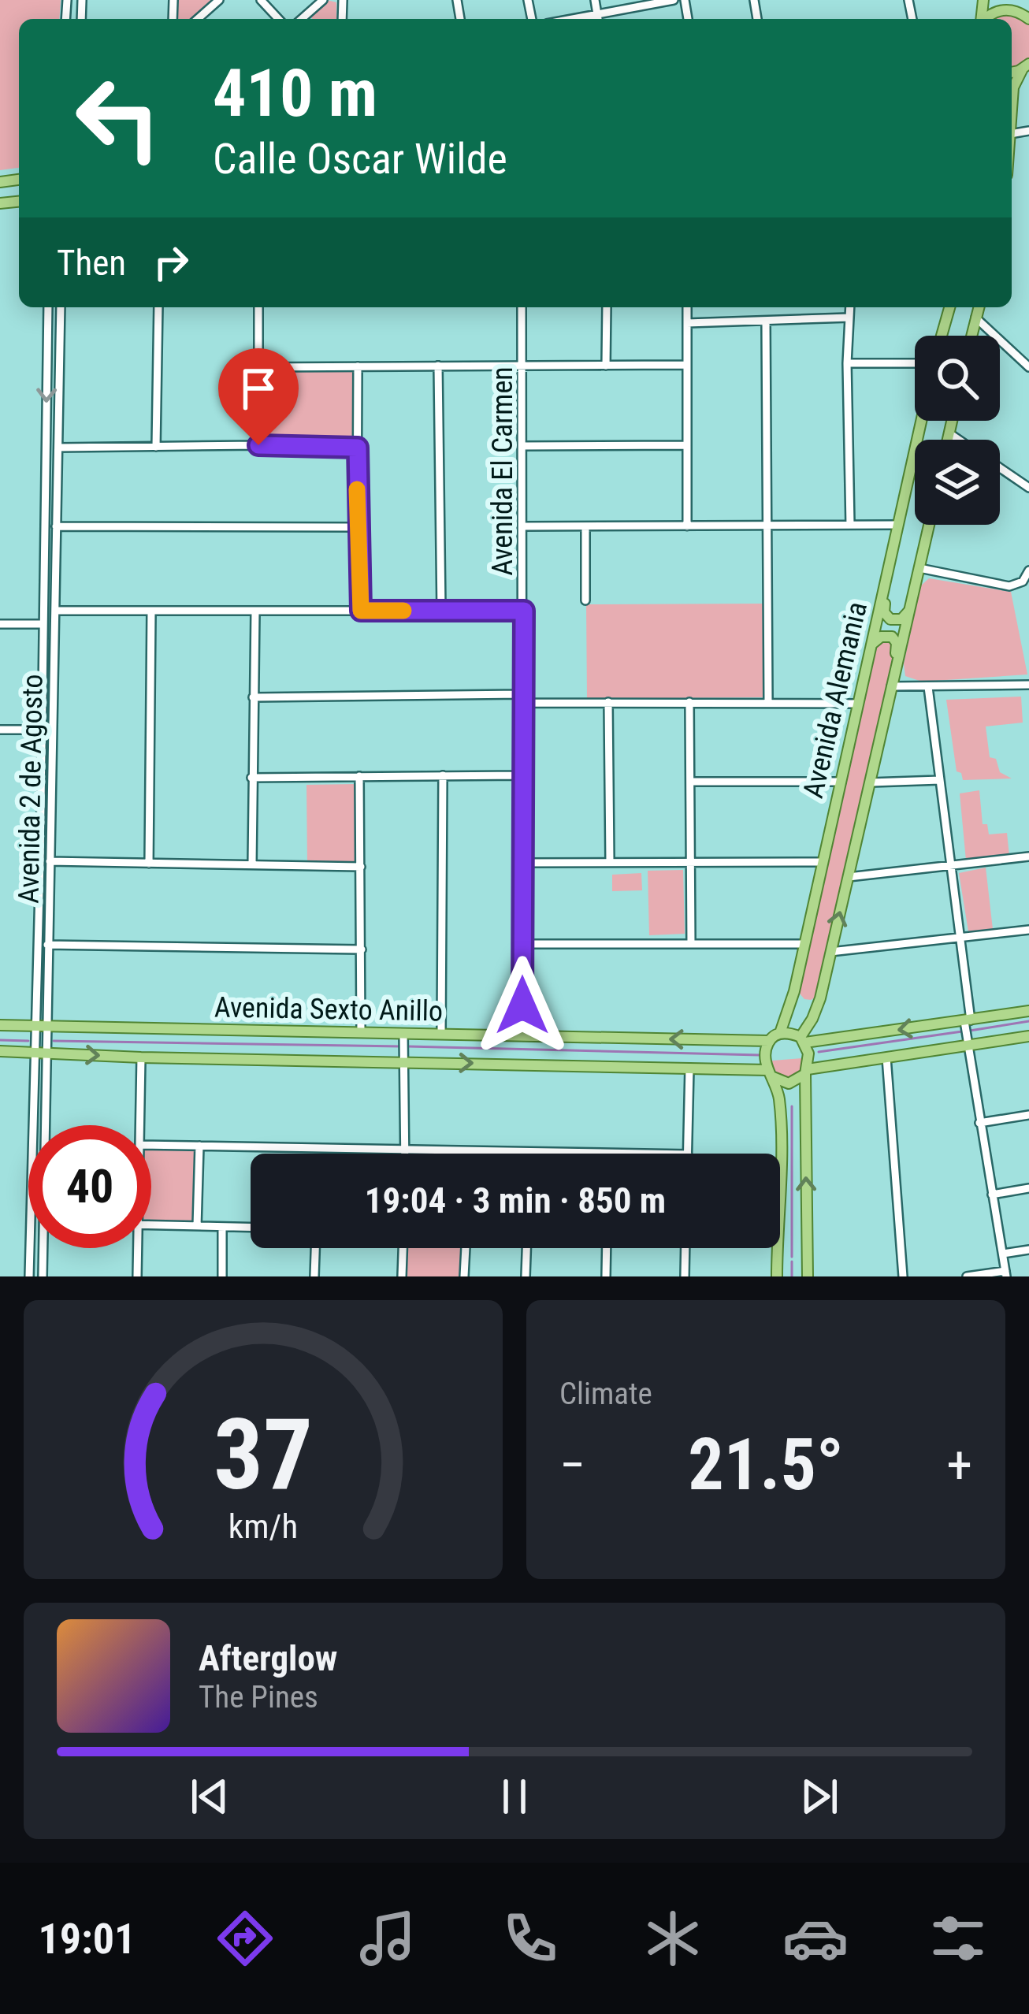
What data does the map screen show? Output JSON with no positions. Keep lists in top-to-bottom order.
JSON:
{
  "streets": {
    "main road": ["Avenida Alemania", "Avenida Sexto Anillo"],
    "street": ["Avenida El Carmen", "Avenida 2 de Agosto"]
  },
  "crossings": [
    ["Avenida El Carmen", "Avenida Sexto Anillo"],
    ["Avenida Alemania", "Avenida Sexto Anillo"],
    ["Avenida 2 de Agosto", "Avenida Sexto Anillo"]
  ],
  "page": {
    "turn": ["410 m", "Calle Oscar Wilde"],
    "then": "Then",
    "limit": "40",
    "trip": "19:04 · 3 min · 850 m",
    "tile": "Climate",
    "heat": ["−", "21.5°", "+"],
    "song": ["Afterglow", "The Pines"],
    "tabs": "19:01",
    "gauge": ["37", "km/h"]
  }
}
